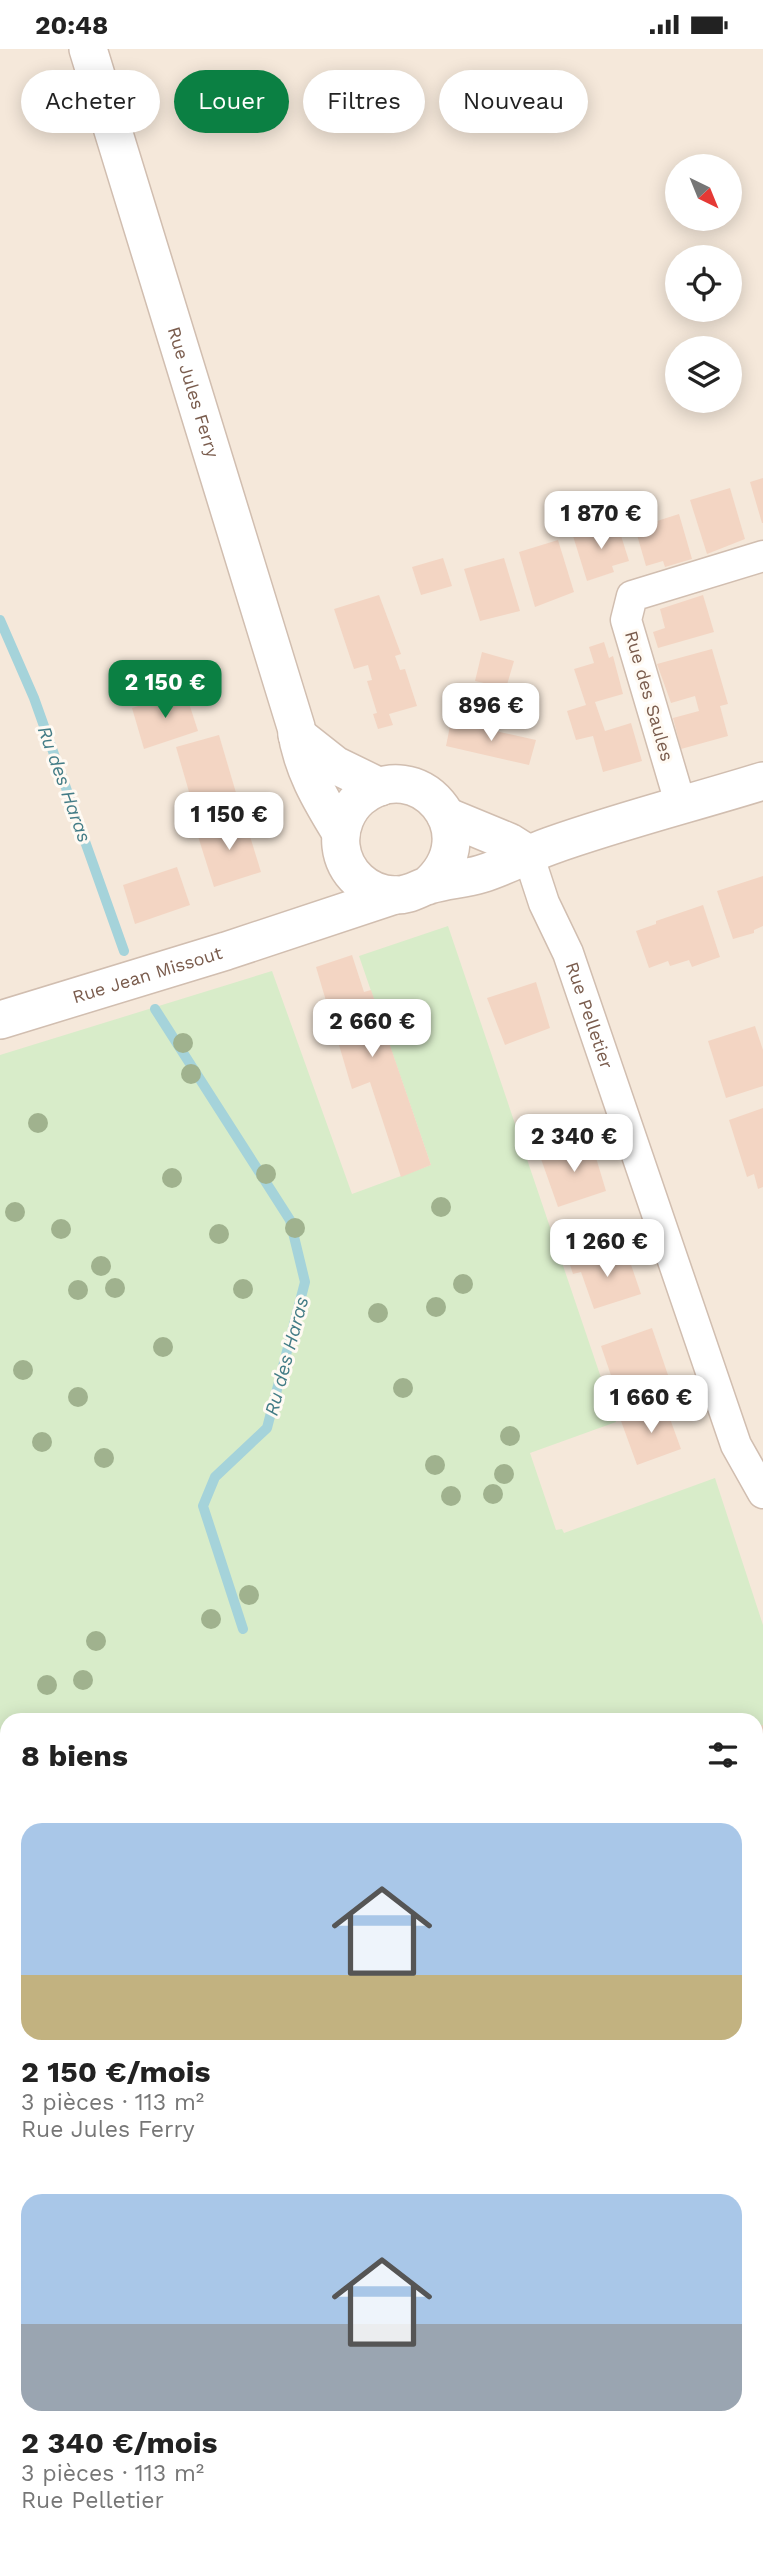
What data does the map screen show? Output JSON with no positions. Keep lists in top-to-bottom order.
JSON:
{
  "streets": {
    "street": [
      "Rue Jules Ferry",
      "Rue des Saules",
      "Rue Jean Missout",
      "Rue Pelletier"
    ]
  },
  "crossings": [
    ["Rue Jules Ferry", "Rue Jean Missout"],
    ["Rue des Saules", "Rue Jean Missout"],
    ["Rue Jean Missout", "Rue Pelletier"]
  ],
  "water": ["Ru des Haras"],
  "north": "bottom right",
  "page": {
    "status": "20:48",
    "chip": [
      "Acheter",
      "Louer",
      "Filtres",
      "Nouveau"
    ],
    "price": [
      "1 870 €",
      "2 150 €",
      "896 €",
      "1 150 €",
      "2 660 €",
      "2 340 €",
      "1 260 €",
      "1 660 €"
    ],
    "heading": "8 biens",
    "list": [
      {
        "name": "2 150 €/mois",
        "note": "3 pièces · 113 m² · Rue Jules Ferry"
      },
      {
        "name": "2 340 €/mois",
        "note": "3 pièces · 113 m² · Rue Pelletier"
      }
    ]
  }
}
